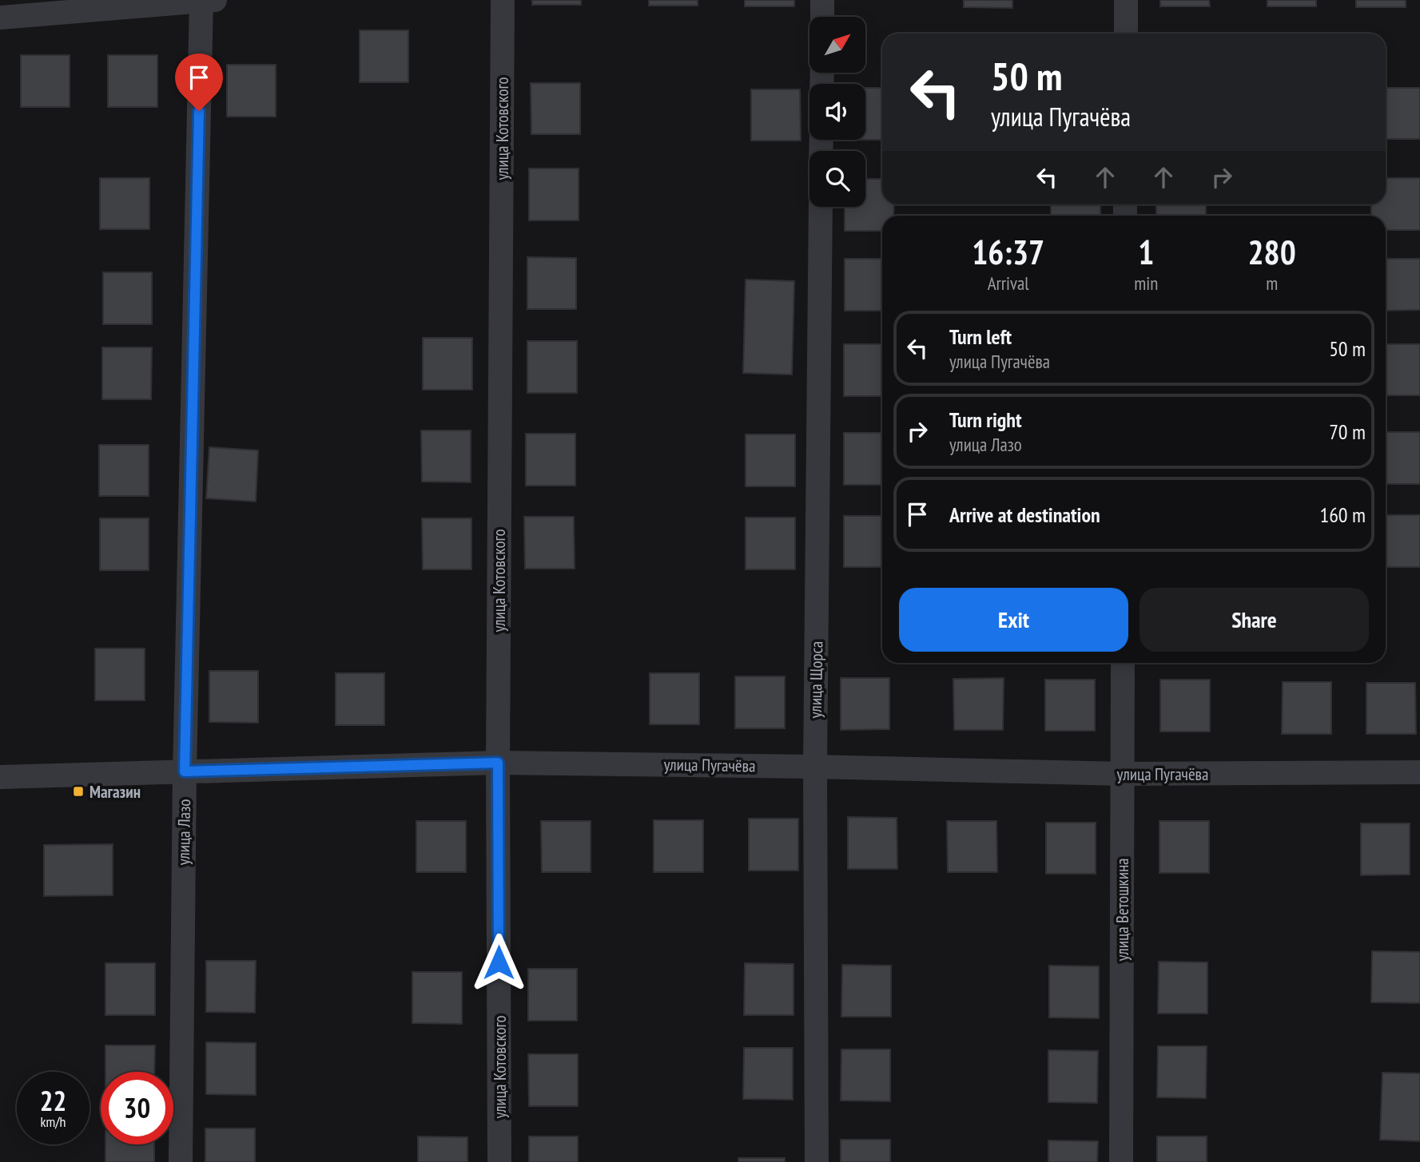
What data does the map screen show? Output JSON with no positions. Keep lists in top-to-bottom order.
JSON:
{
  "streets": {
    "street": [
      "улица Котовского",
      "улица Щорса",
      "улица Пугачёва",
      "улица Лазо",
      "улица Ветошкина"
    ]
  },
  "crossings": [
    ["улица Котовского", "улица Пугачёва"],
    ["улица Щорса", "улица Пугачёва"],
    ["улица Пугачёва", "улица Лазо"],
    ["улица Пугачёва", "улица Ветошкина"]
  ],
  "places": {
    "transit": ["Магазин"]
  },
  "north": "top right",
  "page": {
    "turn": ["50 m", "улица Пугачёва"],
    "eta": [
      "16:37",
      "Arrival",
      "1",
      "min",
      "280",
      "m"
    ],
    "list": [
      {
        "name": "Turn left",
        "note": "улица Пугачёва",
        "value": "50 m"
      },
      {
        "name": "Turn right",
        "note": "улица Лазо",
        "value": "70 m"
      },
      {
        "name": "Arrive at destination",
        "value": "160 m"
      }
    ],
    "buttons": ["Exit", "Share"],
    "speed": "22 km/h",
    "limit": "30"
  }
}
